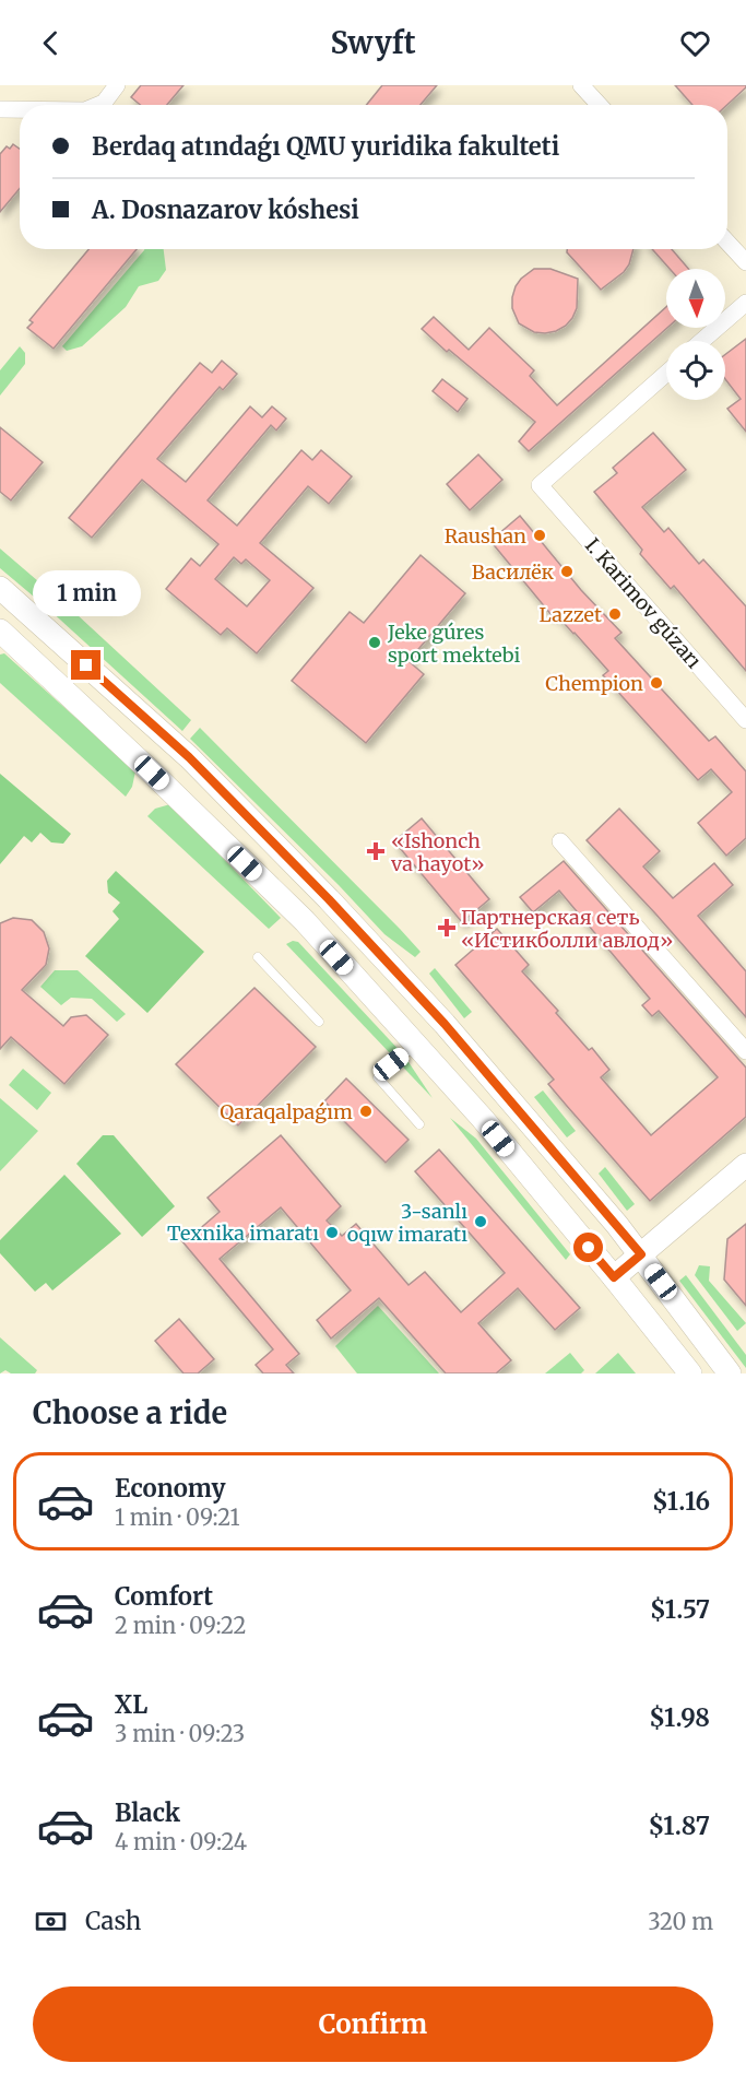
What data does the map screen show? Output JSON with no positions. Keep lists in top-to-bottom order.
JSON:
{
  "streets": {
    "street": ["I. Karimov gúzarı"]
  },
  "places": {
    "other": [
      "Raushan",
      "Василёк",
      "Lazzet",
      "Jeke gúres sport mektebi",
      "Chempion",
      "Qaraqalpaǵım",
      "3-sanlı oqıw imaratı",
      "Texnika imaratı"
    ],
    "health": ["«Ishonch va hayot»", "Партнерская сеть «Истикболли авлод»"]
  },
  "north": "bottom",
  "page": {
    "header": "Swyft",
    "banner": ["Berdaq atındaǵı QMU yuridika fakulteti", "A. Dosnazarov kóshesi"],
    "bubble": "1 min",
    "heading": "Choose a ride",
    "list": [
      {
        "name": "Economy",
        "note": "1 min · 09:21",
        "value": "$1.16"
      },
      {
        "name": "Comfort",
        "note": "2 min · 09:22",
        "value": "$1.57"
      },
      {
        "name": "XL",
        "note": "3 min · 09:23",
        "value": "$1.98"
      },
      {
        "name": "Black",
        "note": "4 min · 09:24",
        "value": "$1.87"
      }
    ],
    "pay": ["Cash", "320 m"],
    "buttons": "Confirm"
  }
}
